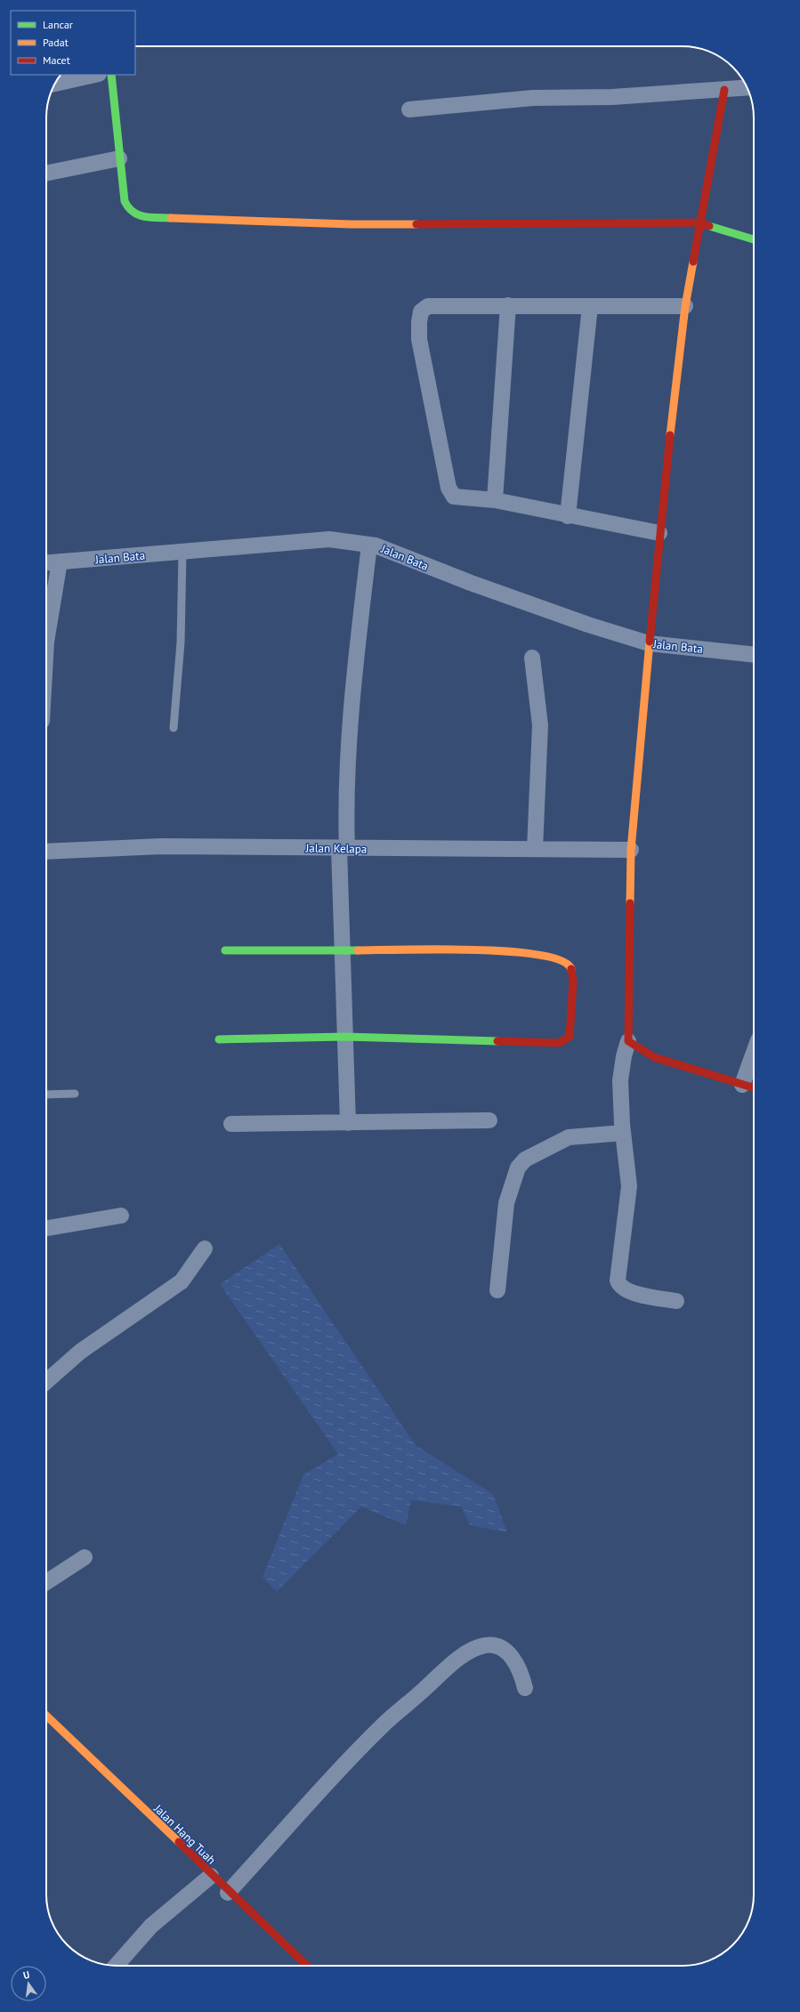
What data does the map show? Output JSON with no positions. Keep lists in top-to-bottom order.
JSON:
{
  "streets": {
    "street": ["Jalan Bata", "Jalan Kelapa", "Jalan Hang Tuah"]
  },
  "legend": ["Lancar", "Padat", "Macet"],
  "north": "top"
}
